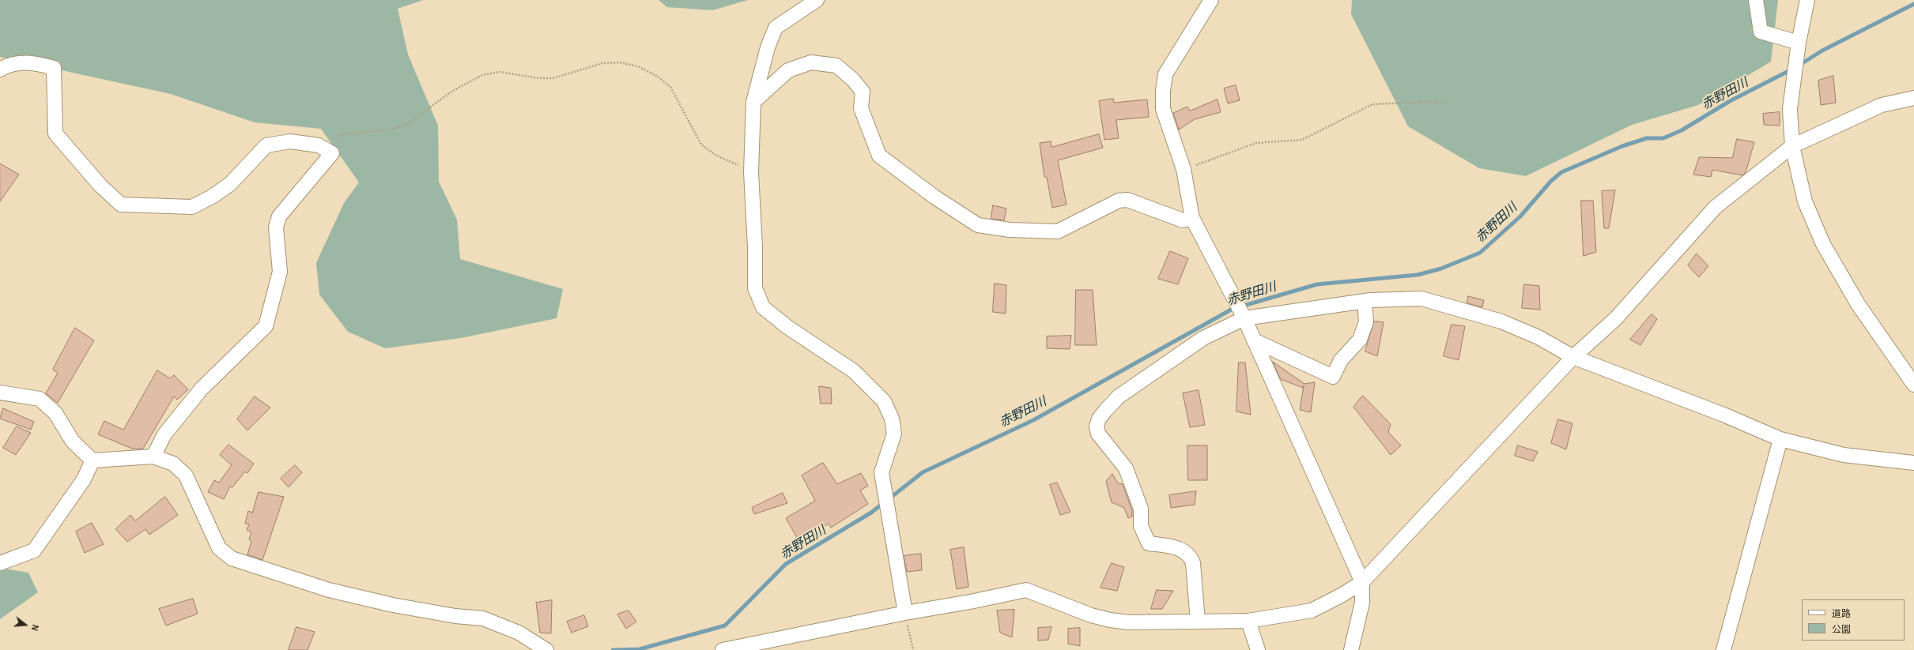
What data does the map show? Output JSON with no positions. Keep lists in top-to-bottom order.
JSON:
{
  "water": ["赤野田川"],
  "legend": ["道路", "公園"],
  "north": "right"
}
